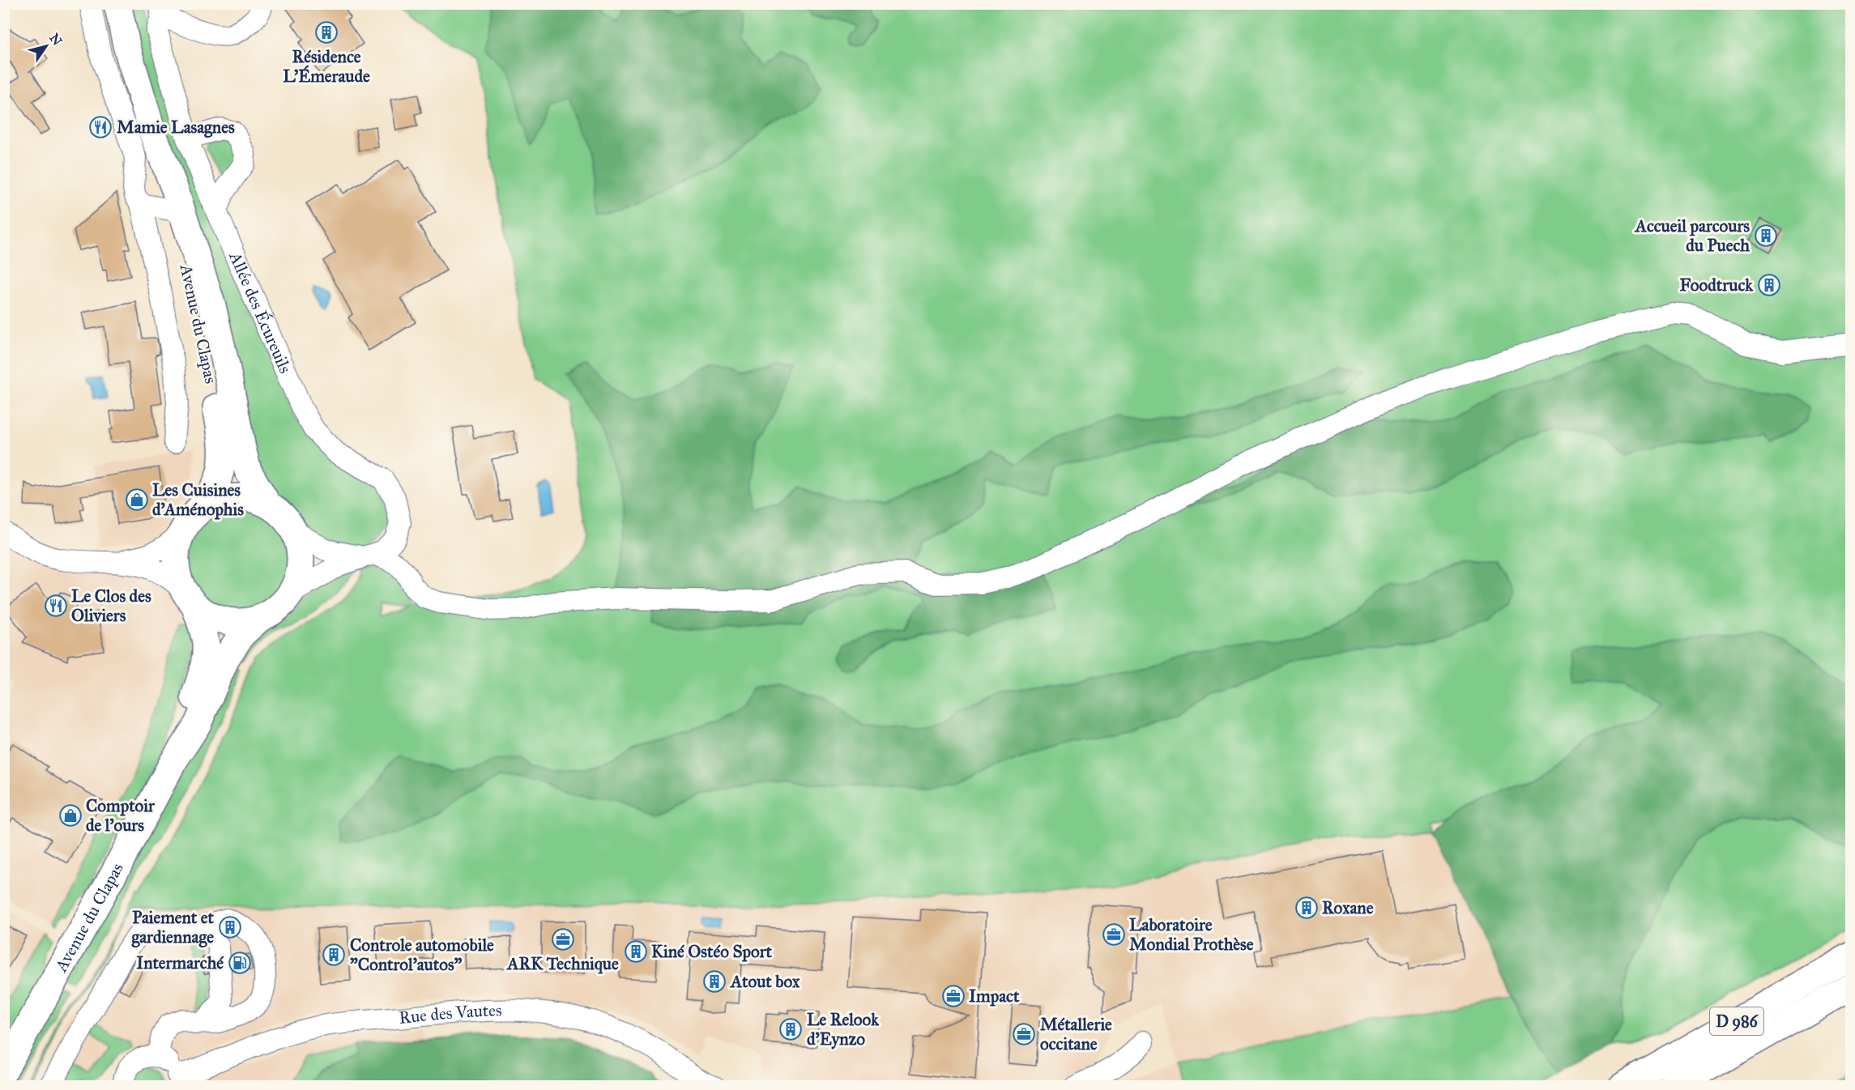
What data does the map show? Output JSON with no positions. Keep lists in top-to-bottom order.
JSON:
{
  "streets": {
    "main road": ["Avenue du Clapas", "D 986"],
    "street": ["Allée des Écureuils", "Rue des Vautes"]
  },
  "crossings": [
    ["Allée des Écureuils", "Avenue du Clapas"]
  ],
  "places": {
    "building": [
      "Résidence L'Émeraude",
      "Accueil parcours du Puech",
      "Foodtruck",
      "Roxane",
      "Paiement et gardiennage",
      "Kiné Ostéo Sport",
      "Controle automobile \"Control'autos\"",
      "Atout box",
      "Le Relook d'Eynzo"
    ],
    "restaurant": ["Mamie Lasagnes", "Le Clos des Oliviers"],
    "shop": ["Les Cuisines d'Aménophis", "Comptoir de l'ours"],
    "office": [
      "Laboratoire Mondial Prothèse",
      "ARK Technique",
      "Impact",
      "Métallerie occitane"
    ],
    "fuel station": ["Intermarché"]
  },
  "north": "top right"
}
